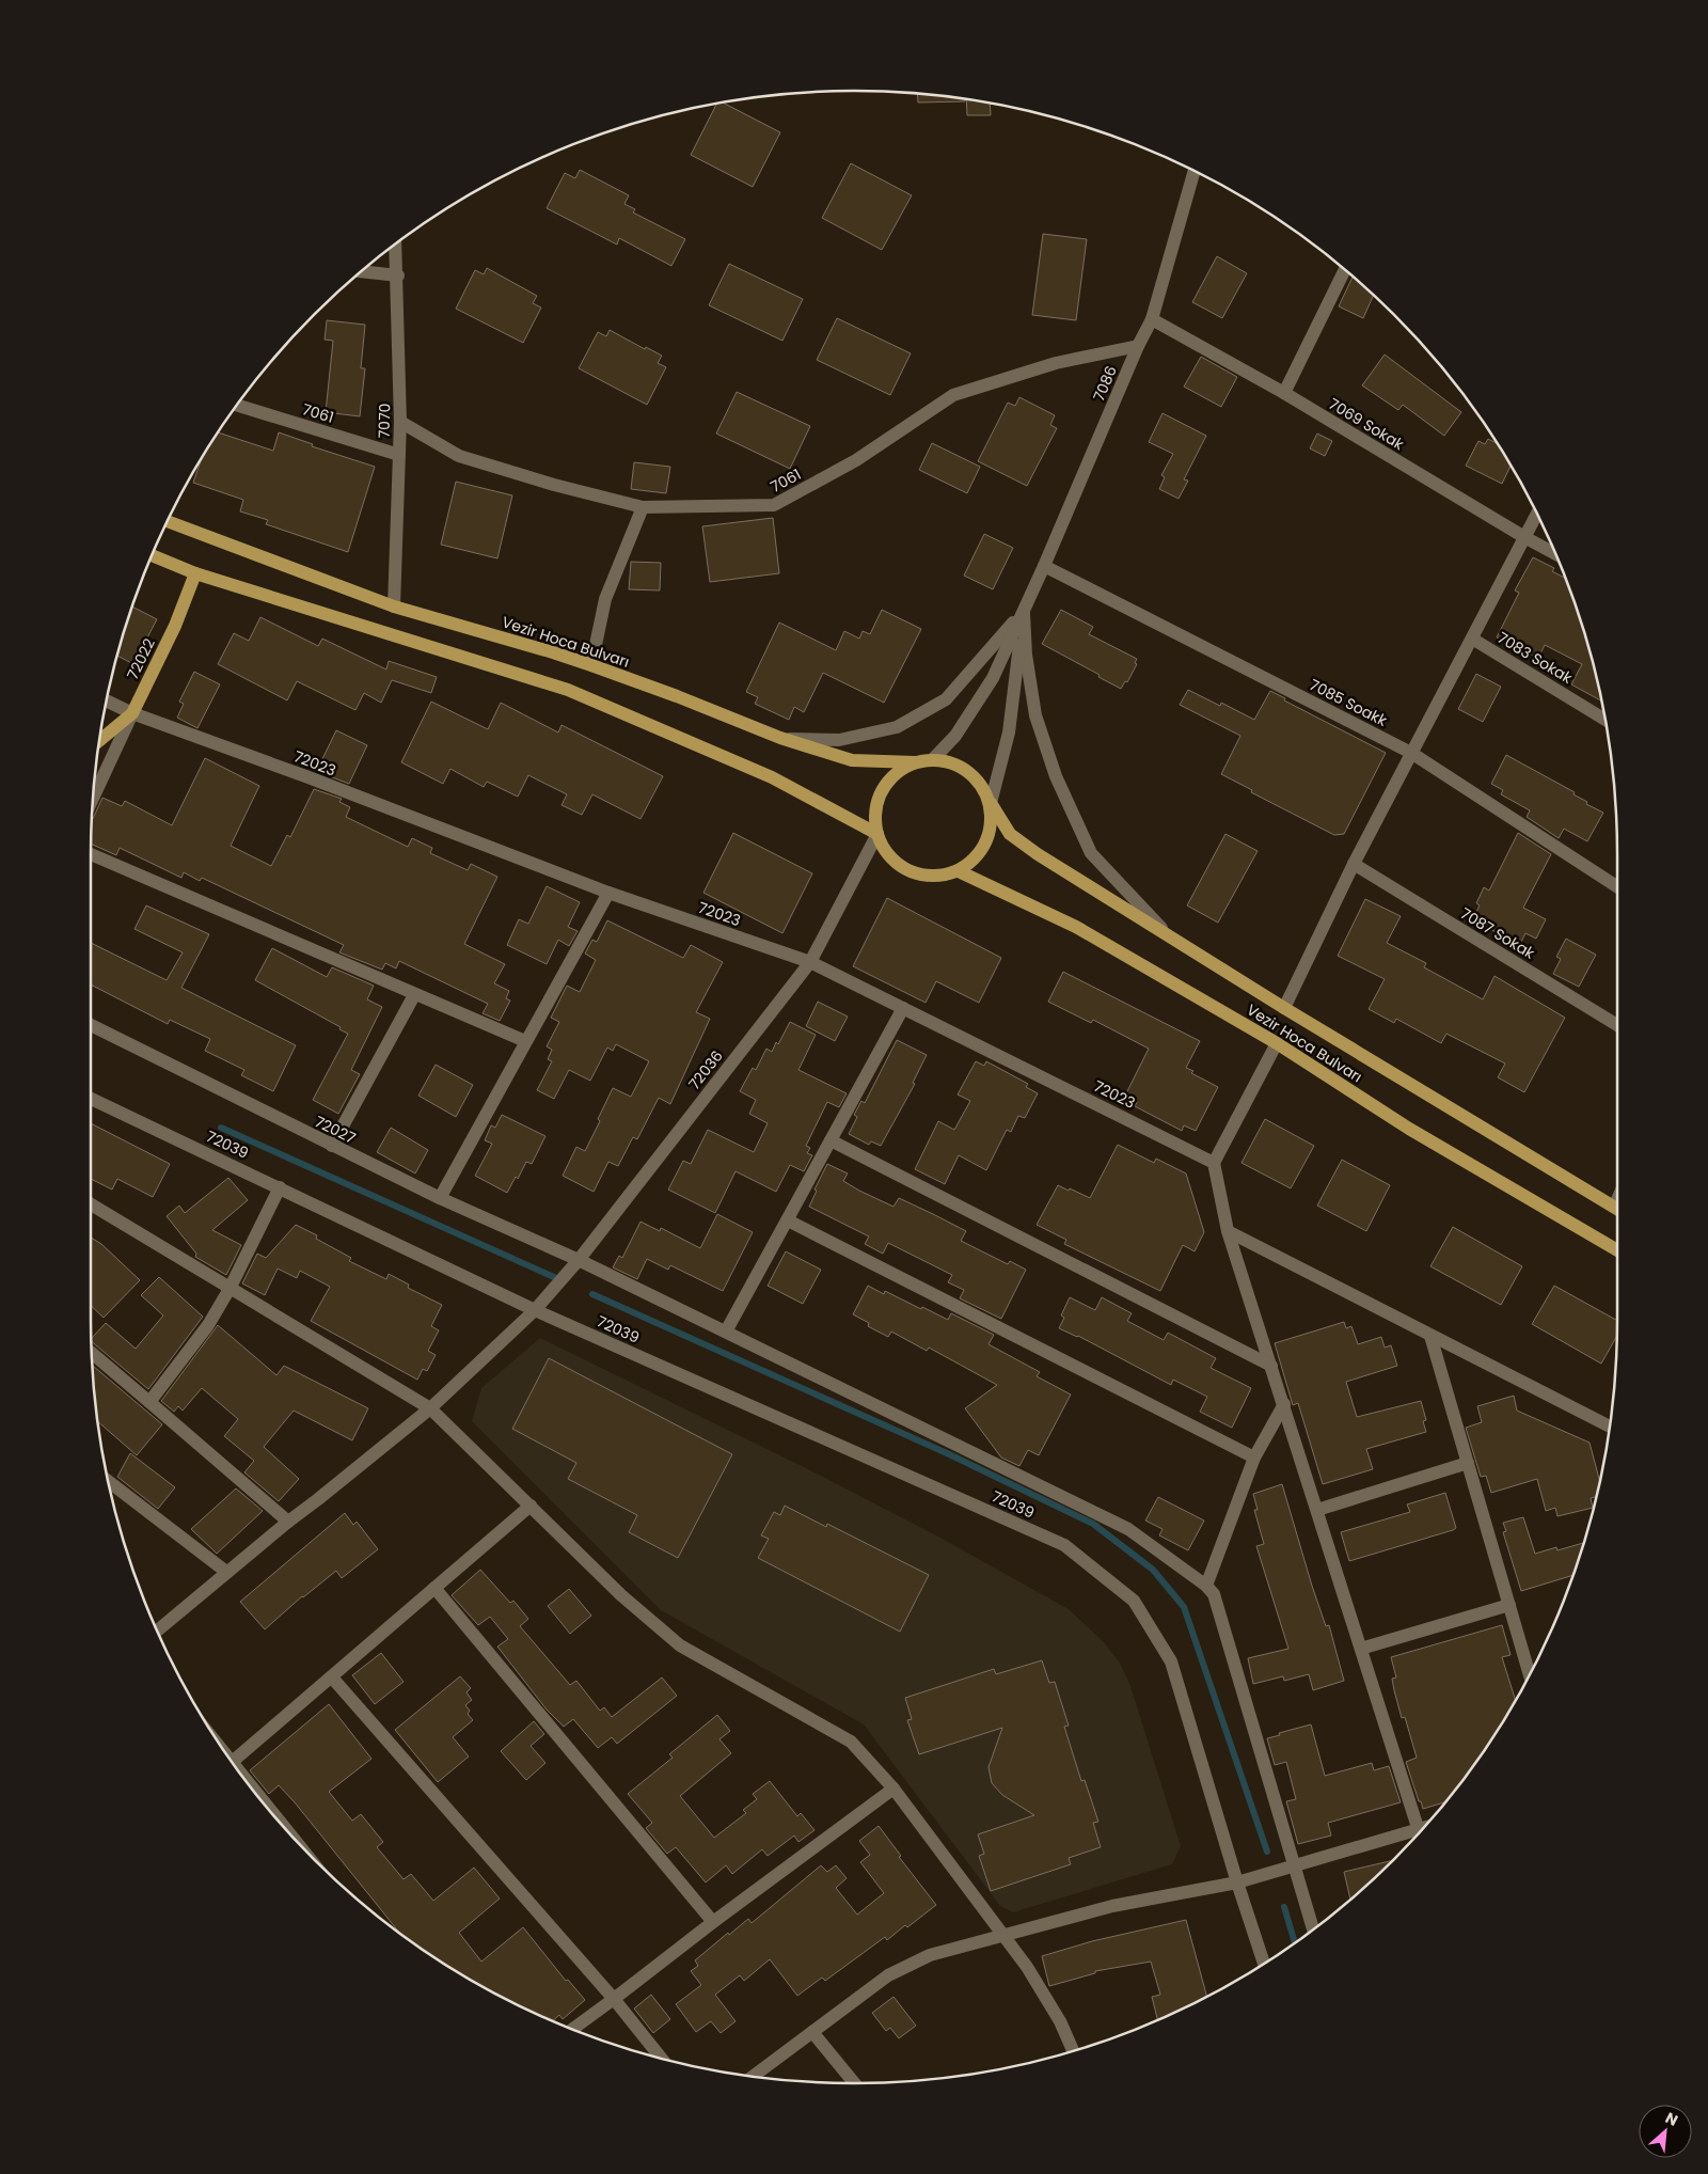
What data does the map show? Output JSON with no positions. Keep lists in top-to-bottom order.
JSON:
{
  "streets": {
    "main road": ["Vezir Hoca Bulvarı", "72022"],
    "street": [
      "7086",
      "7061",
      "7070",
      "7069 Sokak",
      "7083 Sokak",
      "7085 Soakk",
      "72023",
      "7087 Sokak",
      "72036",
      "72027",
      "72039"
    ]
  },
  "crossings": [
    ["7086", "7061"],
    ["7086", "7069 Sokak"],
    ["7086", "Vezir Hoca Bulvarı"],
    ["7086", "7085 Soakk"],
    ["7086", "72036"],
    ["7061", "7070"],
    ["7070", "Vezir Hoca Bulvarı"],
    ["Vezir Hoca Bulvarı", "72036"],
    ["72022", "72023"],
    ["72023", "72036"],
    ["72036", "72027"],
    ["72036", "72039"]
  ],
  "north": "top right"
}
